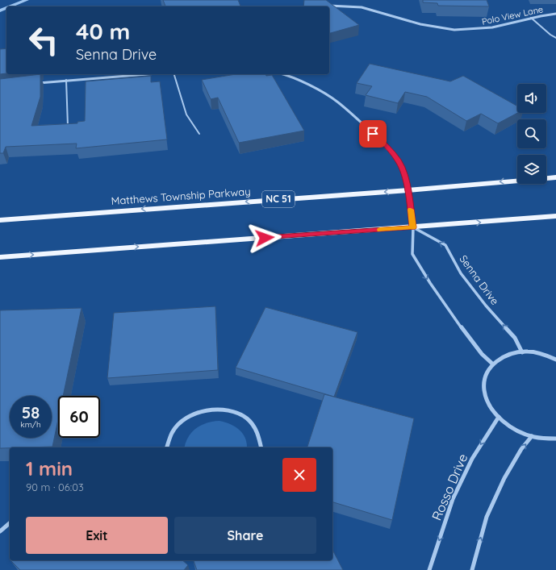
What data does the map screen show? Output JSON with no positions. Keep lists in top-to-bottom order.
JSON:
{
  "streets": {
    "main road": ["Matthews Township Parkway", "NC 51"],
    "street": ["Polo View Lane", "Senna Drive", "Rosso Drive"]
  },
  "one_way": ["Senna Drive", "Rosso Drive"],
  "page": {
    "turn": ["40 m", "Senna Drive"],
    "speed": "58 km/h",
    "limit": "60",
    "heading": ["1 min", "90 m · 06:03"],
    "buttons": ["Exit", "Share"]
  }
}
